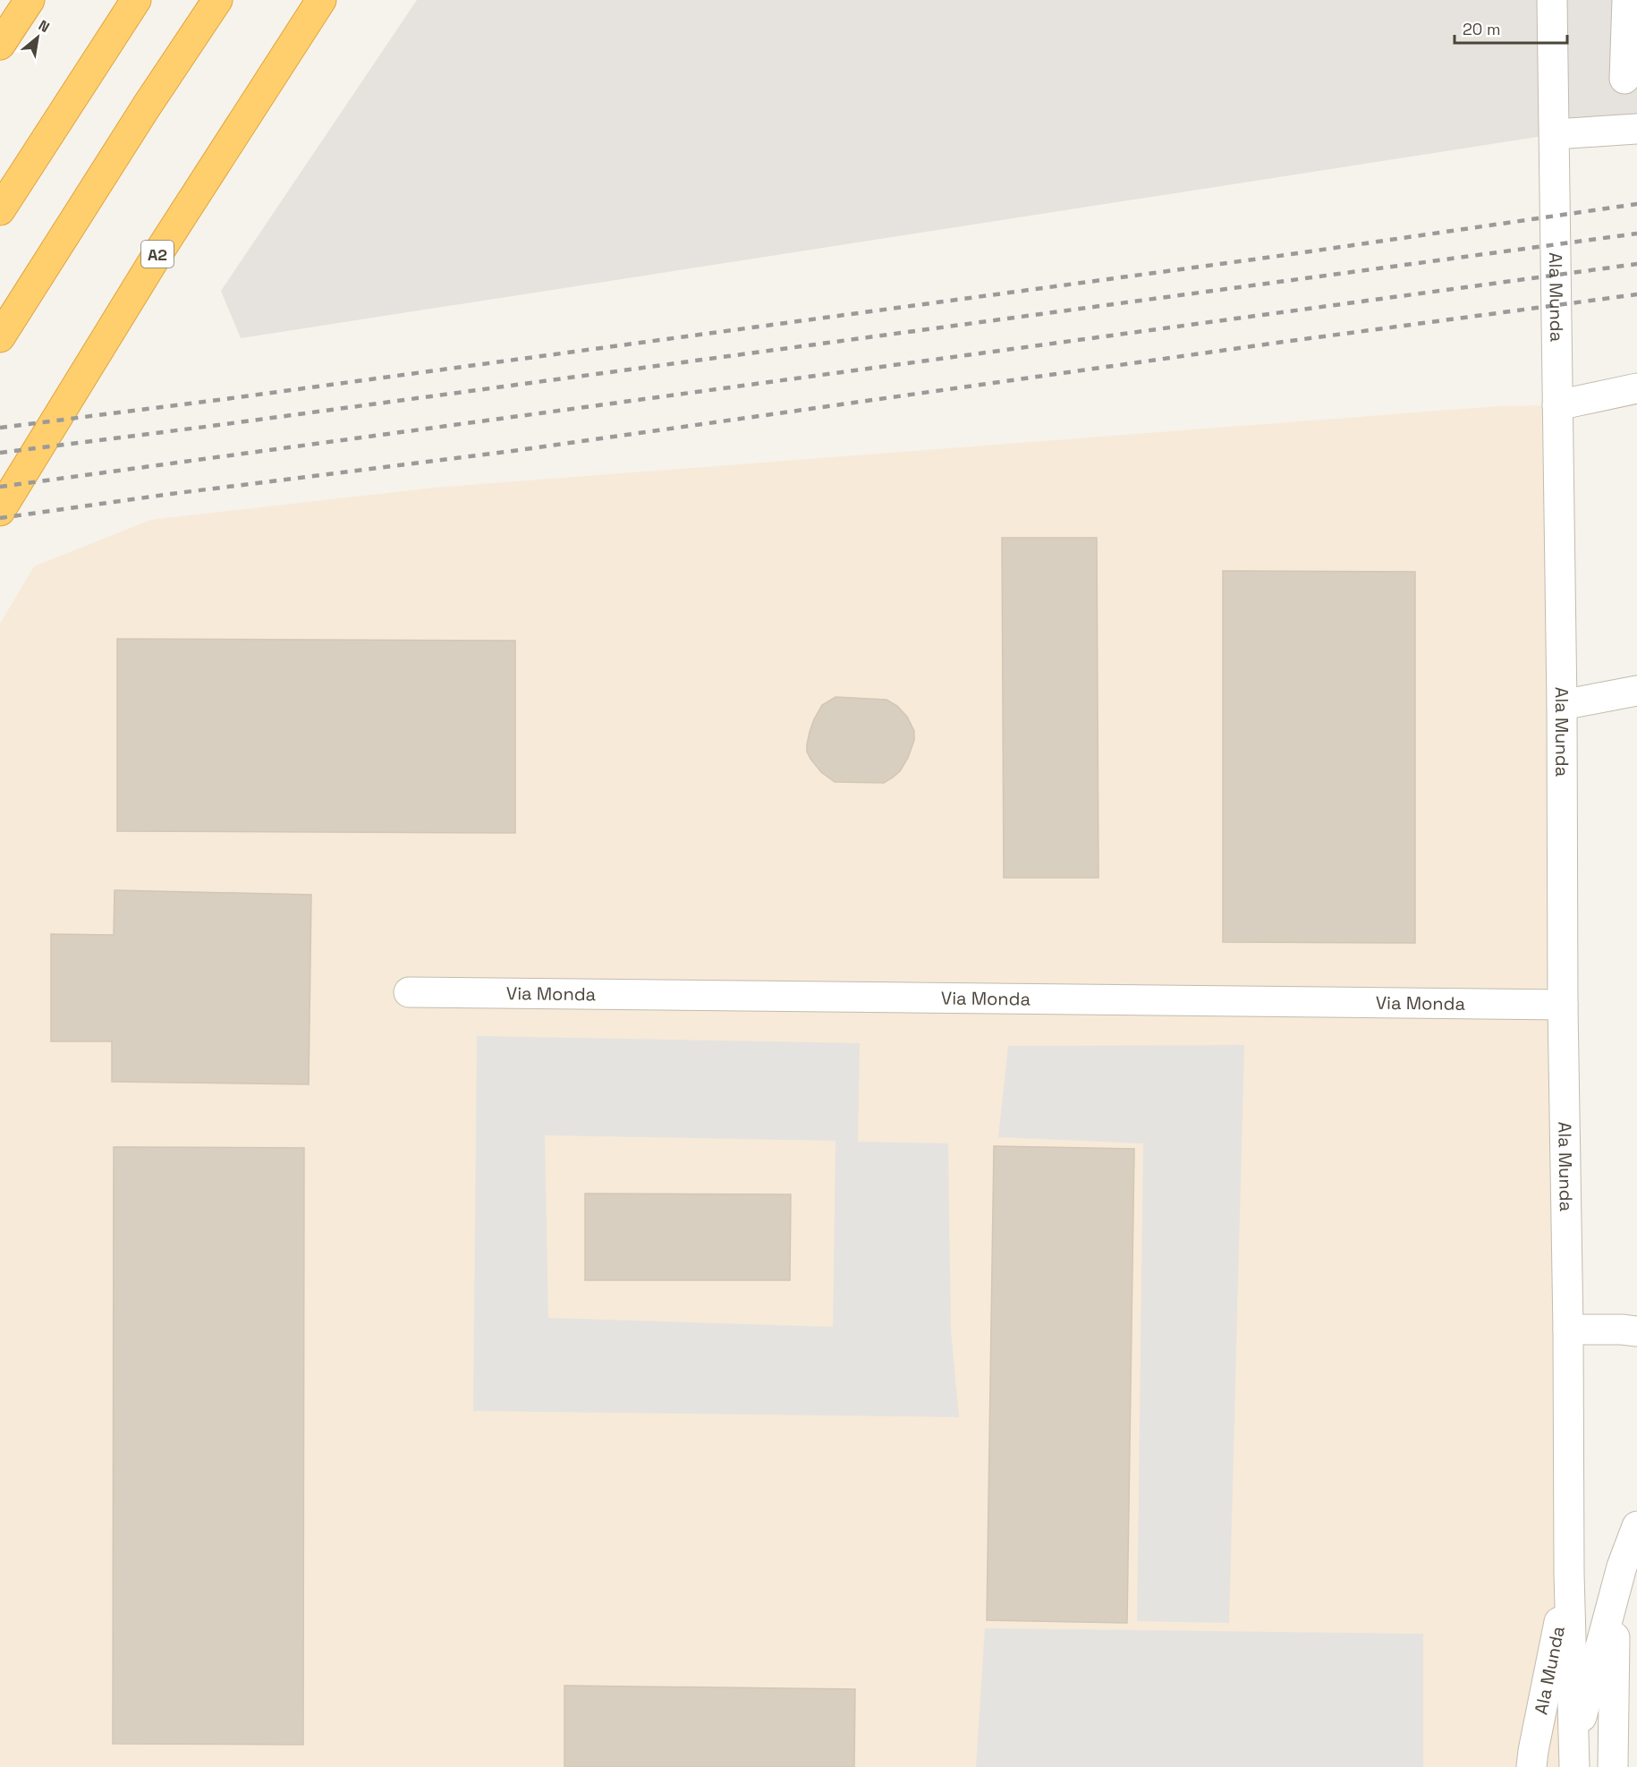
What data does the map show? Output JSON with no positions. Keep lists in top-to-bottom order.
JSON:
{
  "streets": {
    "highway": ["A2"],
    "street": ["Ala Munda", "Via Monda"]
  },
  "crossings": [
    ["Ala Munda", "Via Monda"]
  ],
  "scale_bar": "20 m",
  "north": "top right"
}
